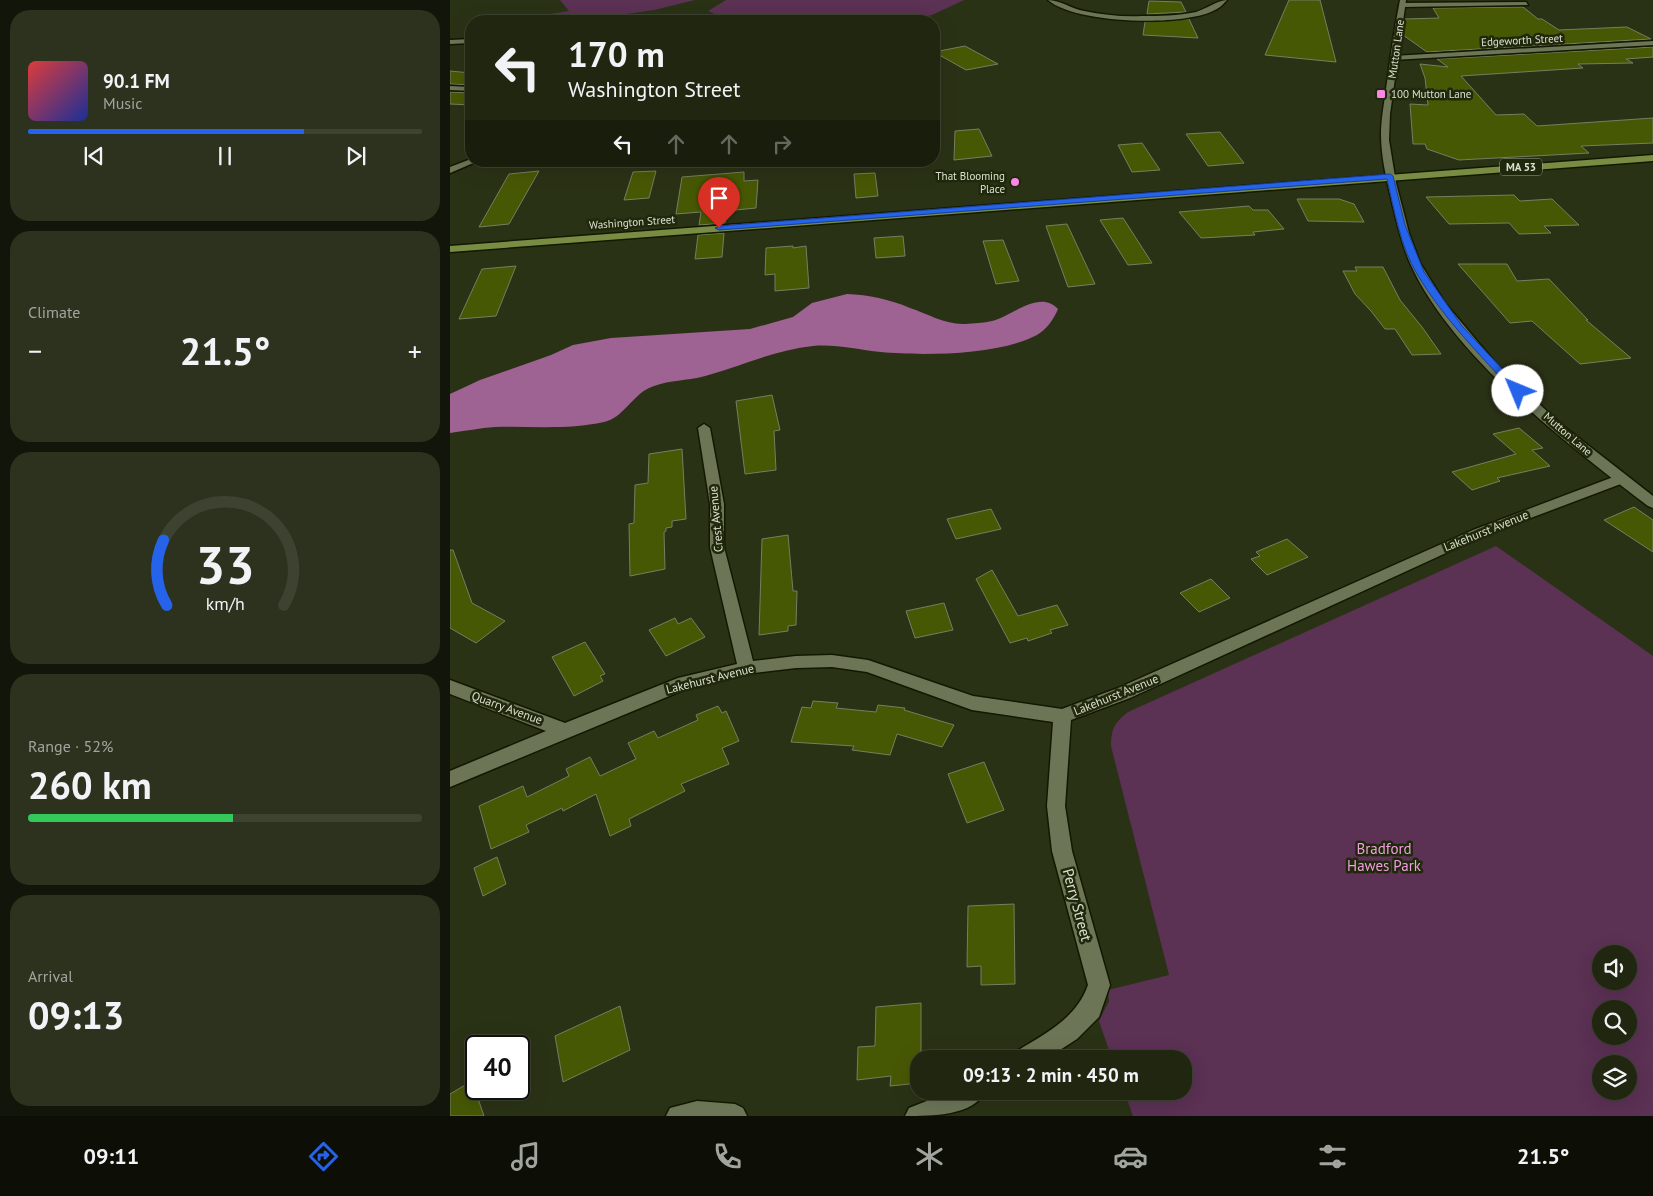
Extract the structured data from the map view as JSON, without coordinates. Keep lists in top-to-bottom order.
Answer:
{
  "streets": {
    "main road": ["MA 53", "Washington Street"],
    "street": [
      "Edgeworth Street",
      "Mutton Lane",
      "Crest Avenue",
      "Lakehurst Avenue",
      "Quarry Avenue",
      "Perry Street"
    ]
  },
  "crossings": [
    ["Edgeworth Street", "Mutton Lane"],
    ["Mutton Lane", "Washington Street"],
    ["Mutton Lane", "Lakehurst Avenue"],
    ["Crest Avenue", "Lakehurst Avenue"],
    ["Lakehurst Avenue", "Quarry Avenue"],
    ["Lakehurst Avenue", "Perry Street"]
  ],
  "parks": ["Bradford Hawes Park"],
  "places": {
    "transit": ["100 Mutton Lane"],
    "other": ["That Blooming Place"]
  },
  "page": {
    "turn": ["170 m", "Washington Street"],
    "song": ["90.1 FM", "Music"],
    "tile": [
      "Climate",
      ["Range · 52%", "260 km"],
      ["Arrival", "09:13"]
    ],
    "heat": ["−", "21.5°", "+"],
    "limit": "40",
    "trip": "09:13 · 2 min · 450 m",
    "tabs": ["09:11", "21.5°"],
    "gauge": ["33", "km/h"]
  }
}
